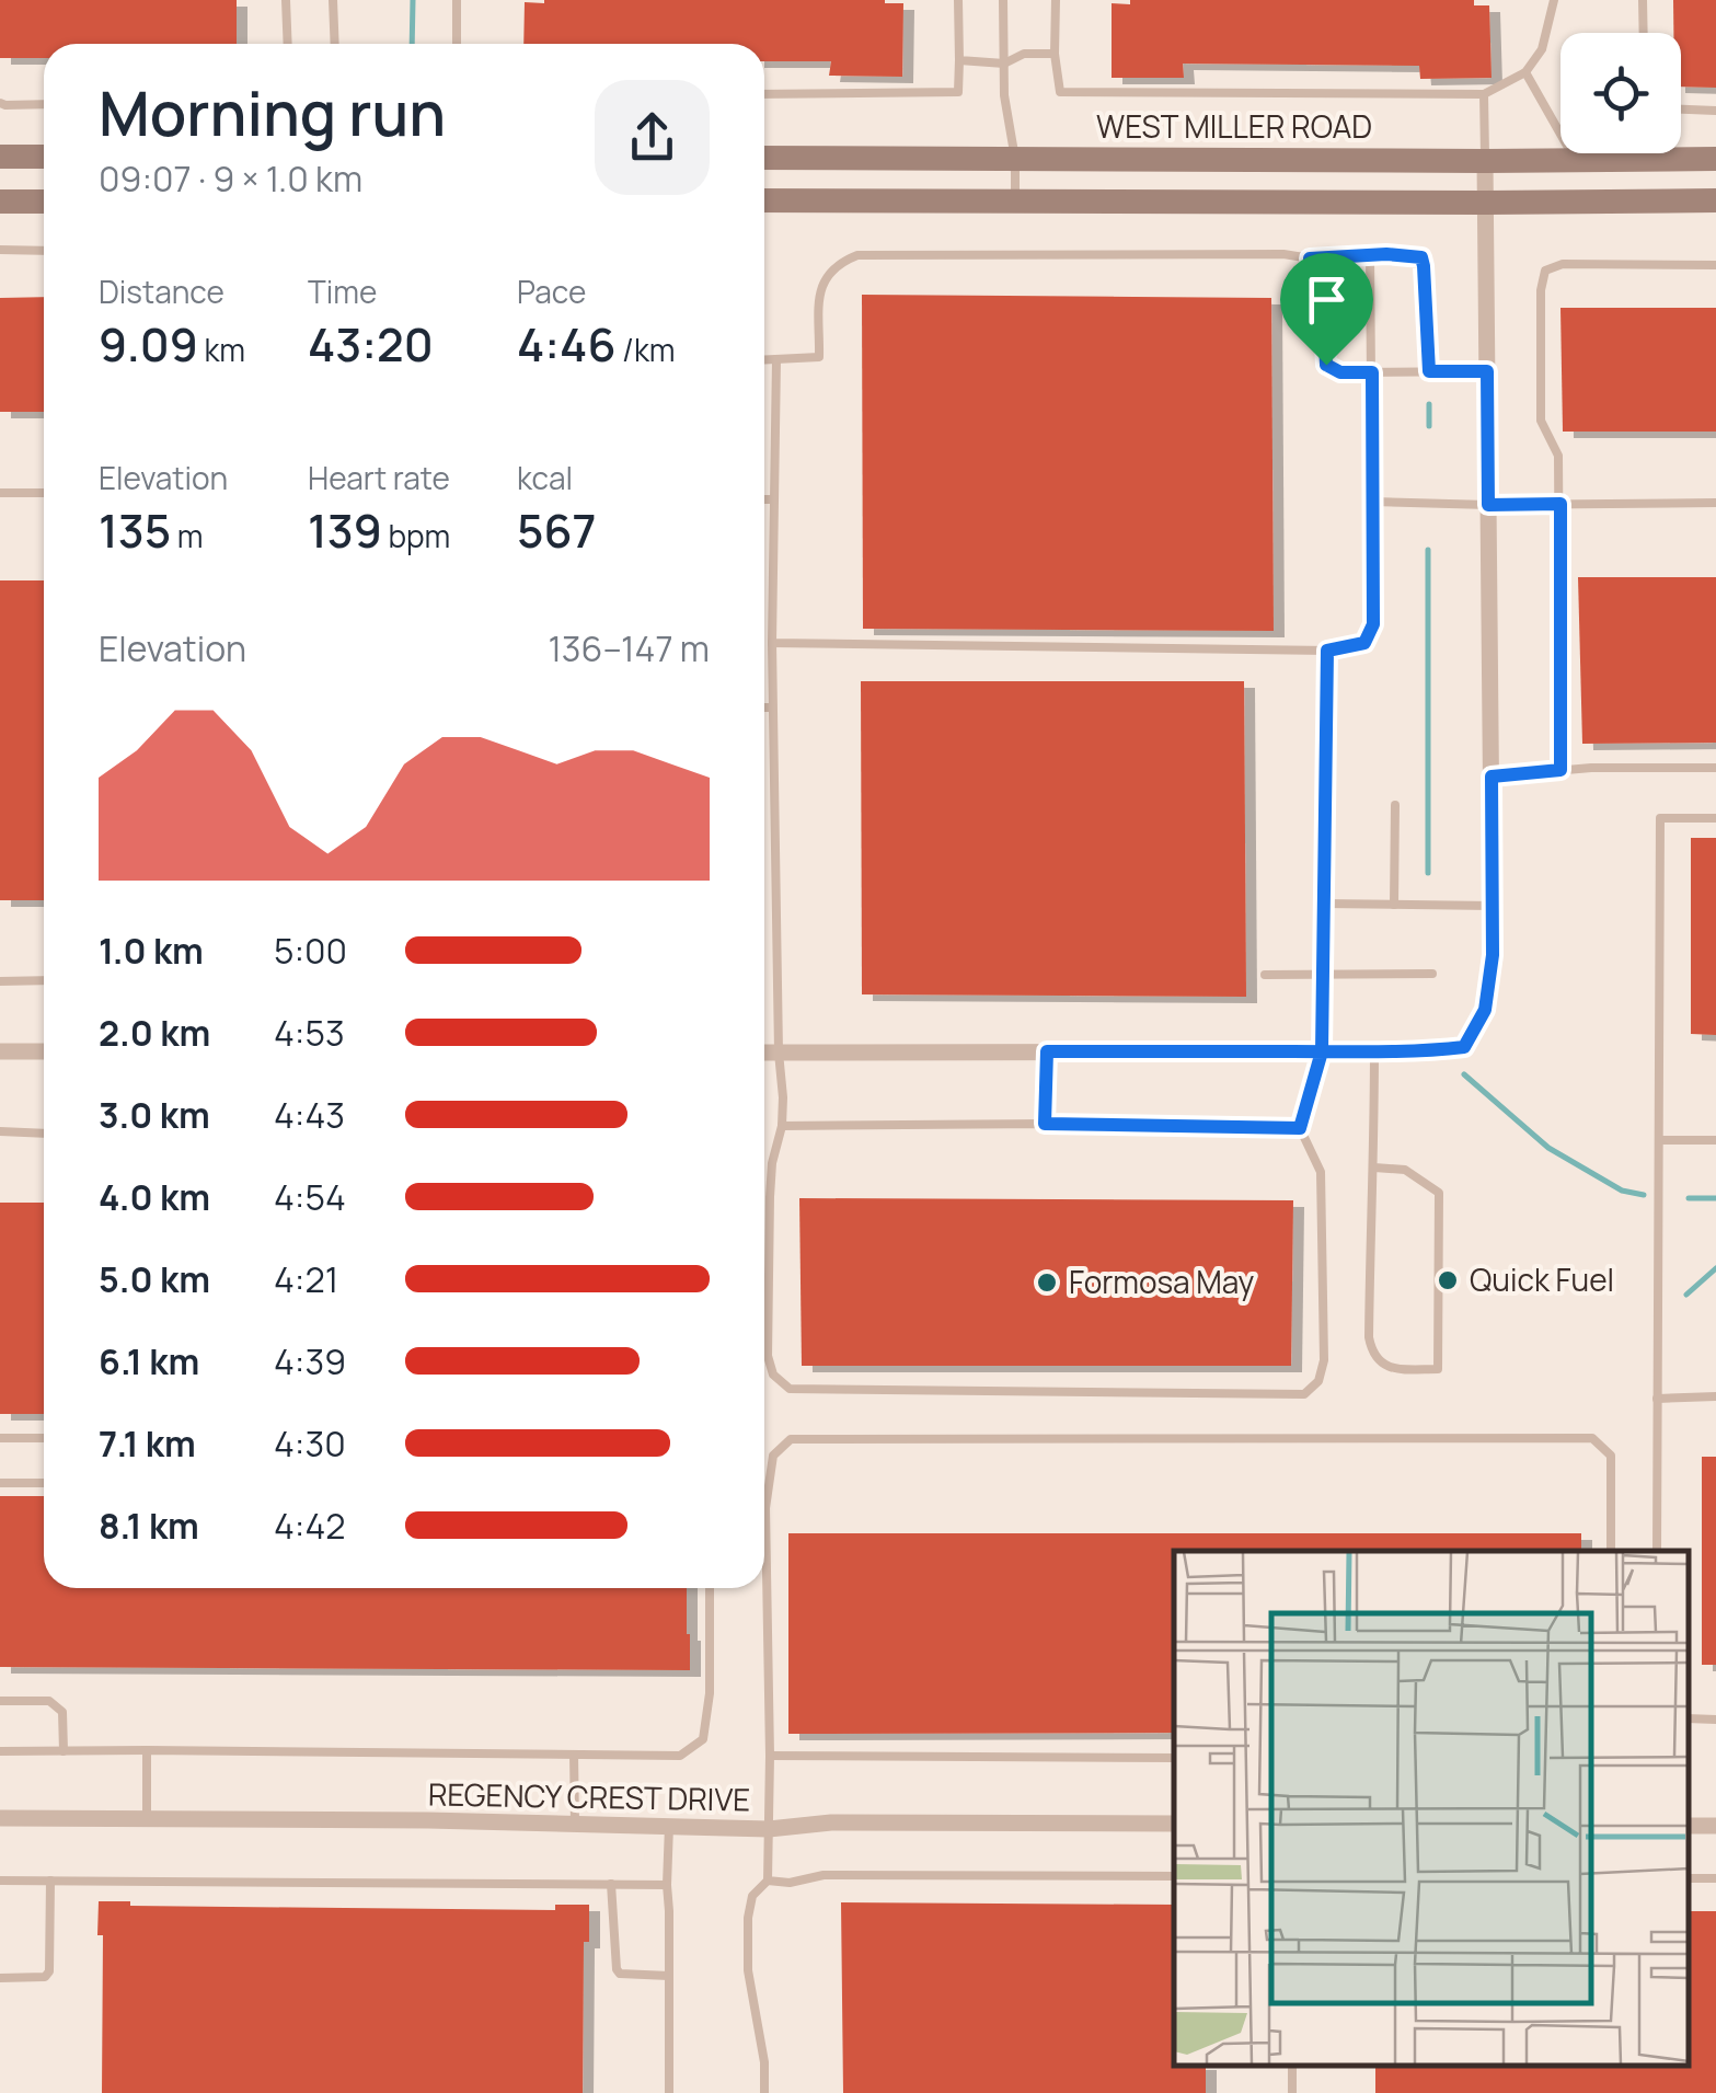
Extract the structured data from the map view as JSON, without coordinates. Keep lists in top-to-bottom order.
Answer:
{
  "streets": {
    "main road": ["WEST MILLER ROAD"],
    "street": ["REGENCY CREST DRIVE"]
  },
  "places": ["Quick Fuel", "Formosa May"],
  "page": {
    "heading": ["Morning run", "09:07 · 9 × 1.0 km"],
    "stats": [
      ["Distance", "9.09 km"],
      ["Time", "43:20"],
      ["Pace", "4:46 /km"],
      ["Elevation", "135 m"],
      ["Heart rate", "139 bpm"],
      ["kcal", "567"]
    ],
    "chart": ["Elevation", "136–147 m"],
    "list": [
      {
        "name": "1.0 km",
        "note": "5:00"
      },
      {
        "name": "2.0 km",
        "note": "4:53"
      },
      {
        "name": "3.0 km",
        "note": "4:43"
      },
      {
        "name": "4.0 km",
        "note": "4:54"
      },
      {
        "name": "5.0 km",
        "note": "4:21"
      },
      {
        "name": "6.1 km",
        "note": "4:39"
      },
      {
        "name": "7.1 km",
        "note": "4:30"
      },
      {
        "name": "8.1 km",
        "note": "4:42"
      }
    ]
  }
}
